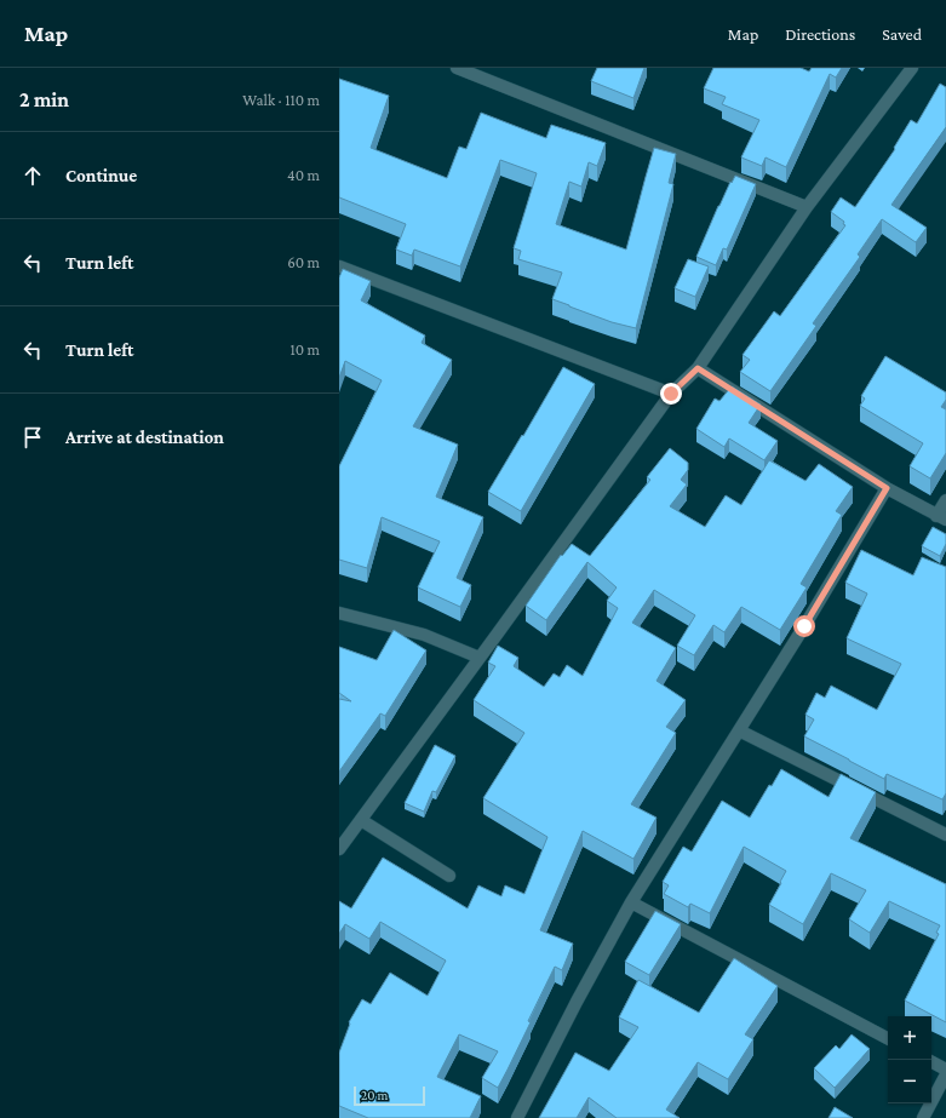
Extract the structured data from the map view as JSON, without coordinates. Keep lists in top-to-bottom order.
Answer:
{
  "scale_bar": "20 m",
  "page": {
    "header": "Map",
    "nav": ["Map", "Directions", "Saved"],
    "heading": ["2 min", "Walk · 110 m"],
    "list": [
      ["Continue", "40 m"],
      ["Turn left", "60 m"],
      ["Turn left", "10 m"],
      "Arrive at destination"
    ],
    "map_buttons": ["+", "−"],
    "scale": "20 m"
  }
}
